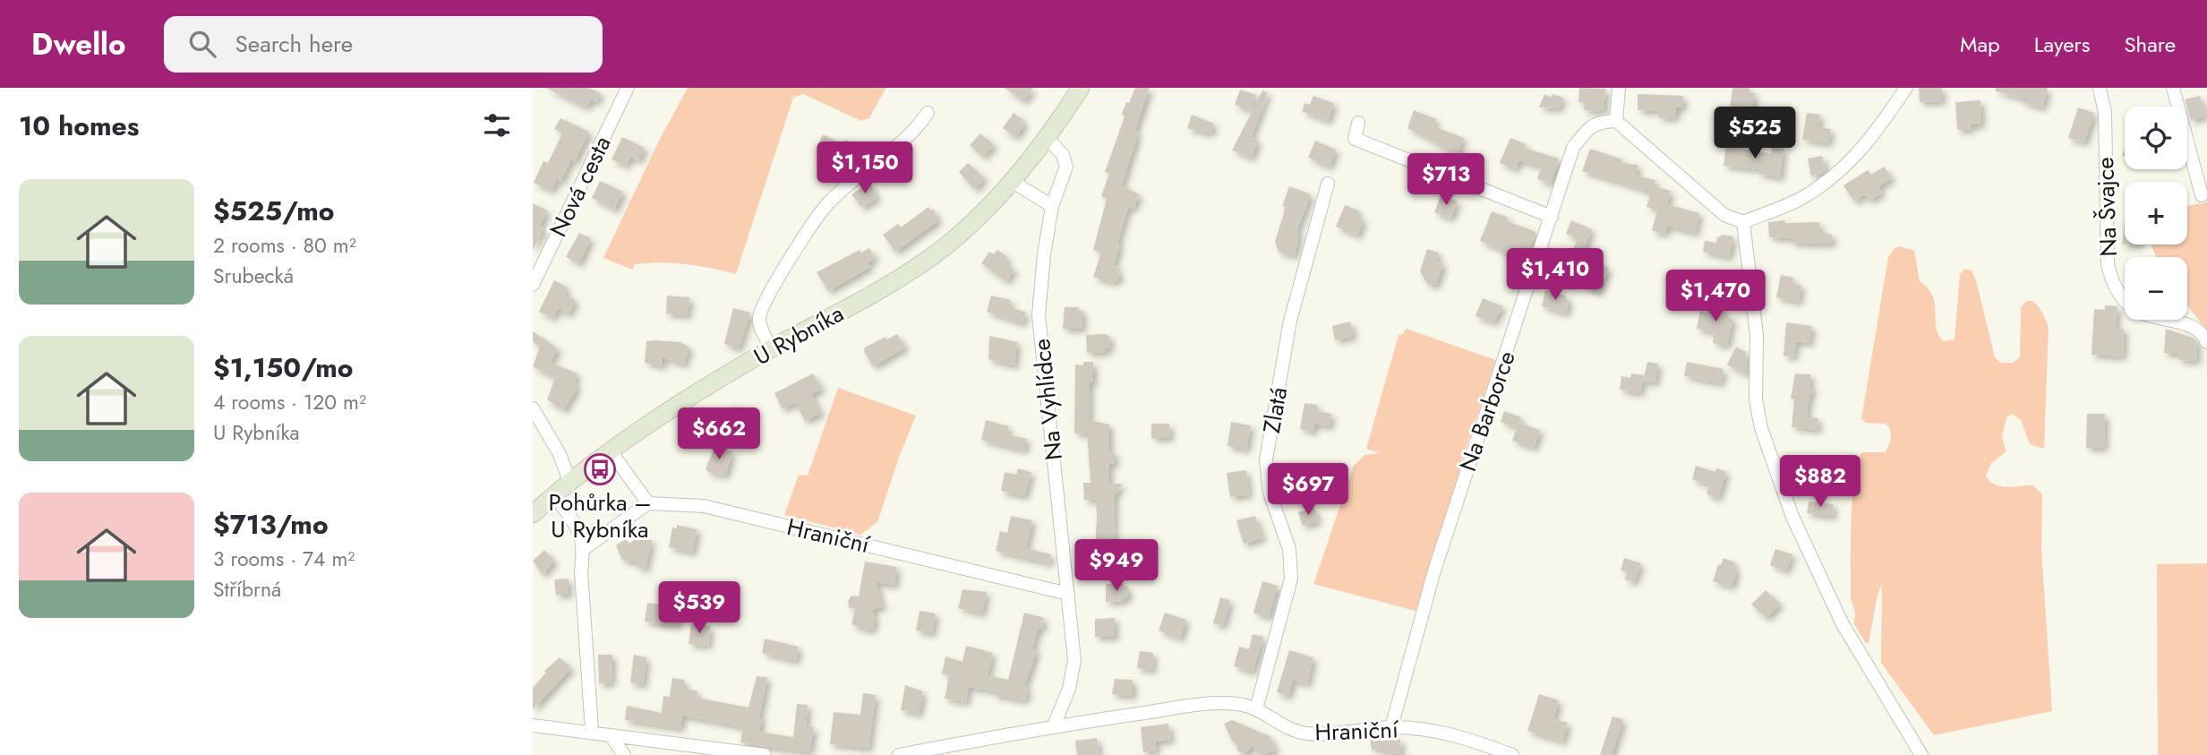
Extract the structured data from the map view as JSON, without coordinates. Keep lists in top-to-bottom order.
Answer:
{
  "streets": {
    "street": [
      "Nová cesta",
      "Na Švajce",
      "U Rybníka",
      "Na Vyhlídce",
      "Zlatá",
      "Na Barborce",
      "Hraniční"
    ]
  },
  "crossings": [
    ["U Rybníka", "Na Vyhlídce"],
    ["Na Vyhlídce", "Hraniční"],
    ["Zlatá", "Hraniční"],
    ["Na Barborce", "Hraniční"]
  ],
  "places": {
    "bus stop": ["Pohůrka – U Rybníka"]
  },
  "page": {
    "header": "Dwello",
    "search": "Search here",
    "nav": ["Map", "Layers", "Share"],
    "heading": "10 homes",
    "map_buttons": ["+", "−"],
    "price": [
      "$525",
      "$1,150",
      "$713",
      "$1,410",
      "$1,470",
      "$662",
      "$882",
      "$697",
      "$949",
      "$539"
    ],
    "list": [
      {
        "name": "$525/mo",
        "note": "2 rooms · 80 m² · Srubecká"
      },
      {
        "name": "$1,150/mo",
        "note": "4 rooms · 120 m² · U Rybníka"
      },
      {
        "name": "$713/mo",
        "note": "3 rooms · 74 m² · Stříbrná"
      }
    ]
  }
}
